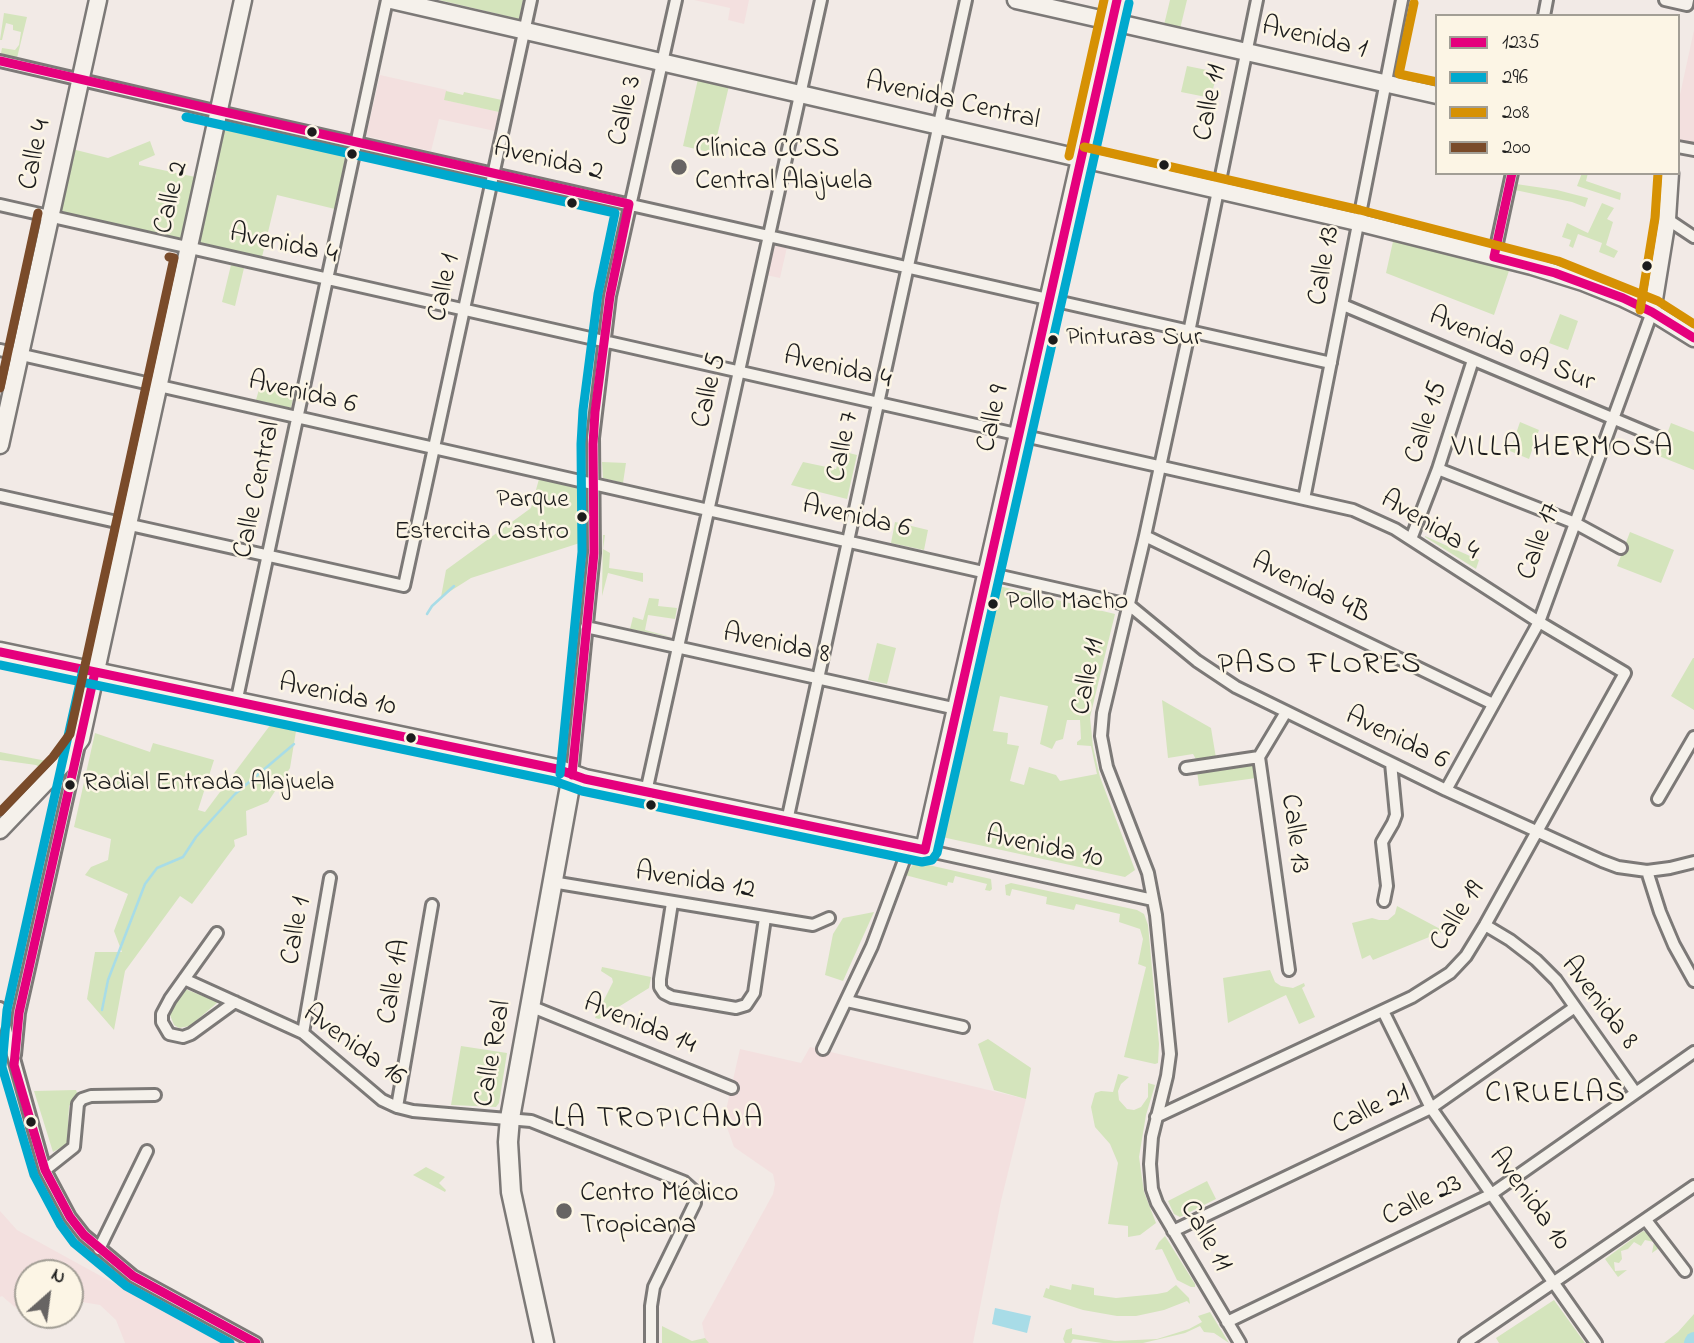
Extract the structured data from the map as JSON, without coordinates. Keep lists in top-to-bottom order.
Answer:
{
  "streets": {
    "main road": ["Calle 9", "Avenida 10", "Calle Real"],
    "street": [
      "Avenida 1",
      "Avenida Central",
      "Calle 11",
      "Calle 3",
      "Calle 4",
      "Avenida 2",
      "Calle 2",
      "Avenida 4",
      "Calle 13",
      "Calle 1",
      "Avenida 0A Sur",
      "Calle 5",
      "Avenida 6",
      "Calle 15",
      "Calle 7",
      "Calle Central",
      "Calle 17",
      "Avenida 4B",
      "Avenida 8",
      "Avenida 12",
      "Calle 19",
      "Calle 1A",
      "Avenida 14",
      "Avenida 16",
      "Calle 21",
      "Calle 23"
    ]
  },
  "crossings": [
    ["Avenida 1", "Calle 11"],
    ["Avenida 1", "Calle 13"],
    ["Avenida 1", "Calle 9"],
    ["Avenida Central", "Calle 11"],
    ["Avenida Central", "Calle 3"],
    ["Avenida Central", "Calle 13"],
    ["Avenida Central", "Calle 1"],
    ["Avenida Central", "Calle 5"],
    ["Avenida Central", "Calle 9"],
    ["Avenida Central", "Calle 7"],
    ["Avenida Central", "Calle Central"],
    ["Avenida Central", "Calle 17"],
    ["Calle 11", "Avenida 2"],
    ["Calle 11", "Avenida 4"],
    ["Calle 11", "Avenida 6"],
    ["Calle 11", "Avenida 4B"],
    ["Calle 11", "Avenida 10"],
    ["Calle 11", "Calle 19"],
    ["Calle 11", "Calle 21"],
    ["Calle 11", "Calle 23"],
    ["Calle 3", "Avenida 2"],
    ["Calle 3", "Avenida 4"],
    ["Calle 3", "Avenida 6"],
    ["Calle 3", "Avenida 8"],
    ["Calle 3", "Avenida 10"],
    ["Calle 3", "Calle Real"],
    ["Calle 4", "Avenida 2"],
    ["Calle 4", "Avenida 4"],
    ["Calle 4", "Avenida 6"],
    ["Avenida 2", "Calle 2"],
    ["Avenida 2", "Calle 13"],
    ["Avenida 2", "Calle 1"],
    ["Avenida 2", "Calle 5"],
    ["Avenida 2", "Calle 9"],
    ["Avenida 2", "Calle 7"],
    ["Avenida 2", "Calle Central"],
    ["Calle 2", "Avenida 4"],
    ["Calle 2", "Avenida 6"],
    ["Calle 2", "Avenida 10"],
    ["Avenida 4", "Calle 13"],
    ["Avenida 4", "Calle 1"],
    ["Avenida 4", "Calle 5"],
    ["Avenida 4", "Calle 9"],
    ["Avenida 4", "Calle 15"],
    ["Avenida 4", "Calle 7"],
    ["Avenida 4", "Calle Central"],
    ["Avenida 4", "Calle 17"],
    ["Avenida 4", "Calle 19"],
    ["Calle 13", "Avenida 0A Sur"],
    ["Calle 13", "Avenida 6"],
    ["Calle 1", "Avenida 6"],
    ["Calle 1", "Calle Central"],
    ["Calle 1", "Avenida 16"],
    ["Avenida 0A Sur", "Calle 15"],
    ["Avenida 0A Sur", "Calle 17"],
    ["Calle 5", "Avenida 6"],
    ["Calle 5", "Avenida 8"],
    ["Calle 5", "Avenida 10"],
    ["Avenida 6", "Calle 9"],
    ["Avenida 6", "Calle 7"],
    ["Avenida 6", "Calle Central"],
    ["Avenida 6", "Calle 17"],
    ["Avenida 6", "Calle 19"],
    ["Calle 9", "Avenida 8"],
    ["Calle 9", "Avenida 10"],
    ["Calle 7", "Avenida 8"],
    ["Calle 7", "Avenida 10"],
    ["Calle Central", "Avenida 10"],
    ["Calle 17", "Avenida 4B"],
    ["Avenida 8", "Calle 19"],
    ["Avenida 8", "Calle 21"],
    ["Avenida 8", "Calle 23"],
    ["Avenida 10", "Calle 19"],
    ["Avenida 10", "Calle Real"],
    ["Avenida 10", "Calle 21"],
    ["Avenida 10", "Calle 23"],
    ["Avenida 12", "Calle Real"],
    ["Calle 1A", "Avenida 16"],
    ["Avenida 14", "Calle Real"],
    ["Avenida 16", "Calle Real"]
  ],
  "districts": [
    "VILLA HERMOSA",
    "PASO FLORES",
    "CIRUELAS",
    "LA TROPICANA"
  ],
  "places": [
    "Clínica CCSS Central Alajuela",
    "Pinturas Sur",
    "Parque Estercita Castro",
    "Pollo Macho",
    "Radial Entrada Alajuela",
    "Centro Médico Tropicana"
  ],
  "lines": [
    "transit line 1235",
    "transit line 208",
    "transit line 296",
    "transit line 200"
  ],
  "legend": [
    "1235",
    "296",
    "208",
    "200"
  ],
  "north": "top right"
}
